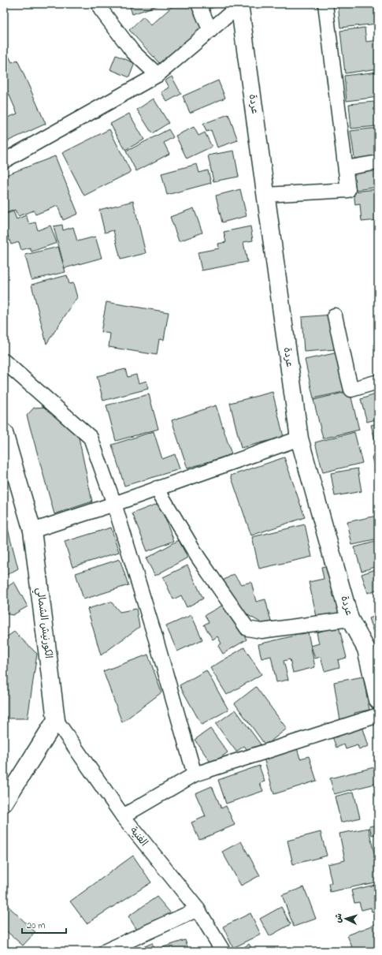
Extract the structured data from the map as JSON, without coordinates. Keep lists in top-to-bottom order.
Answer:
{
  "streets": {
    "street": ["عردة", "الكورنيش الشمالي", "الفنية"]
  },
  "crossings": [
    ["الكورنيش الشمالي", "الفنية"]
  ],
  "scale_bar": "20 m",
  "north": "left"
}
